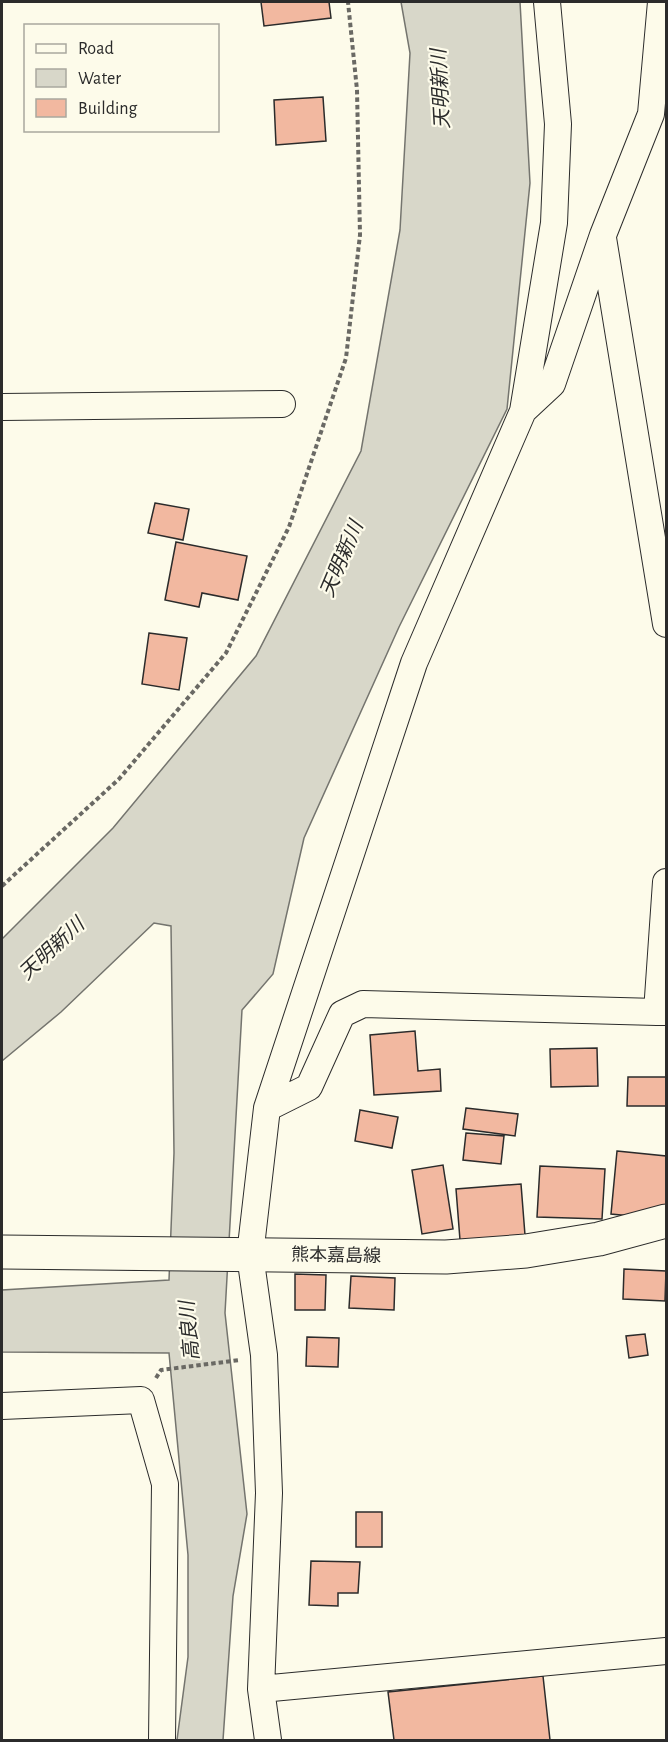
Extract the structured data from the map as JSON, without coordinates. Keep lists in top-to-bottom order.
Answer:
{
  "streets": {
    "main road": ["熊本嘉島線"]
  },
  "water": ["天明新川", "高良川"],
  "legend": ["Road", "Water", "Building"]
}
